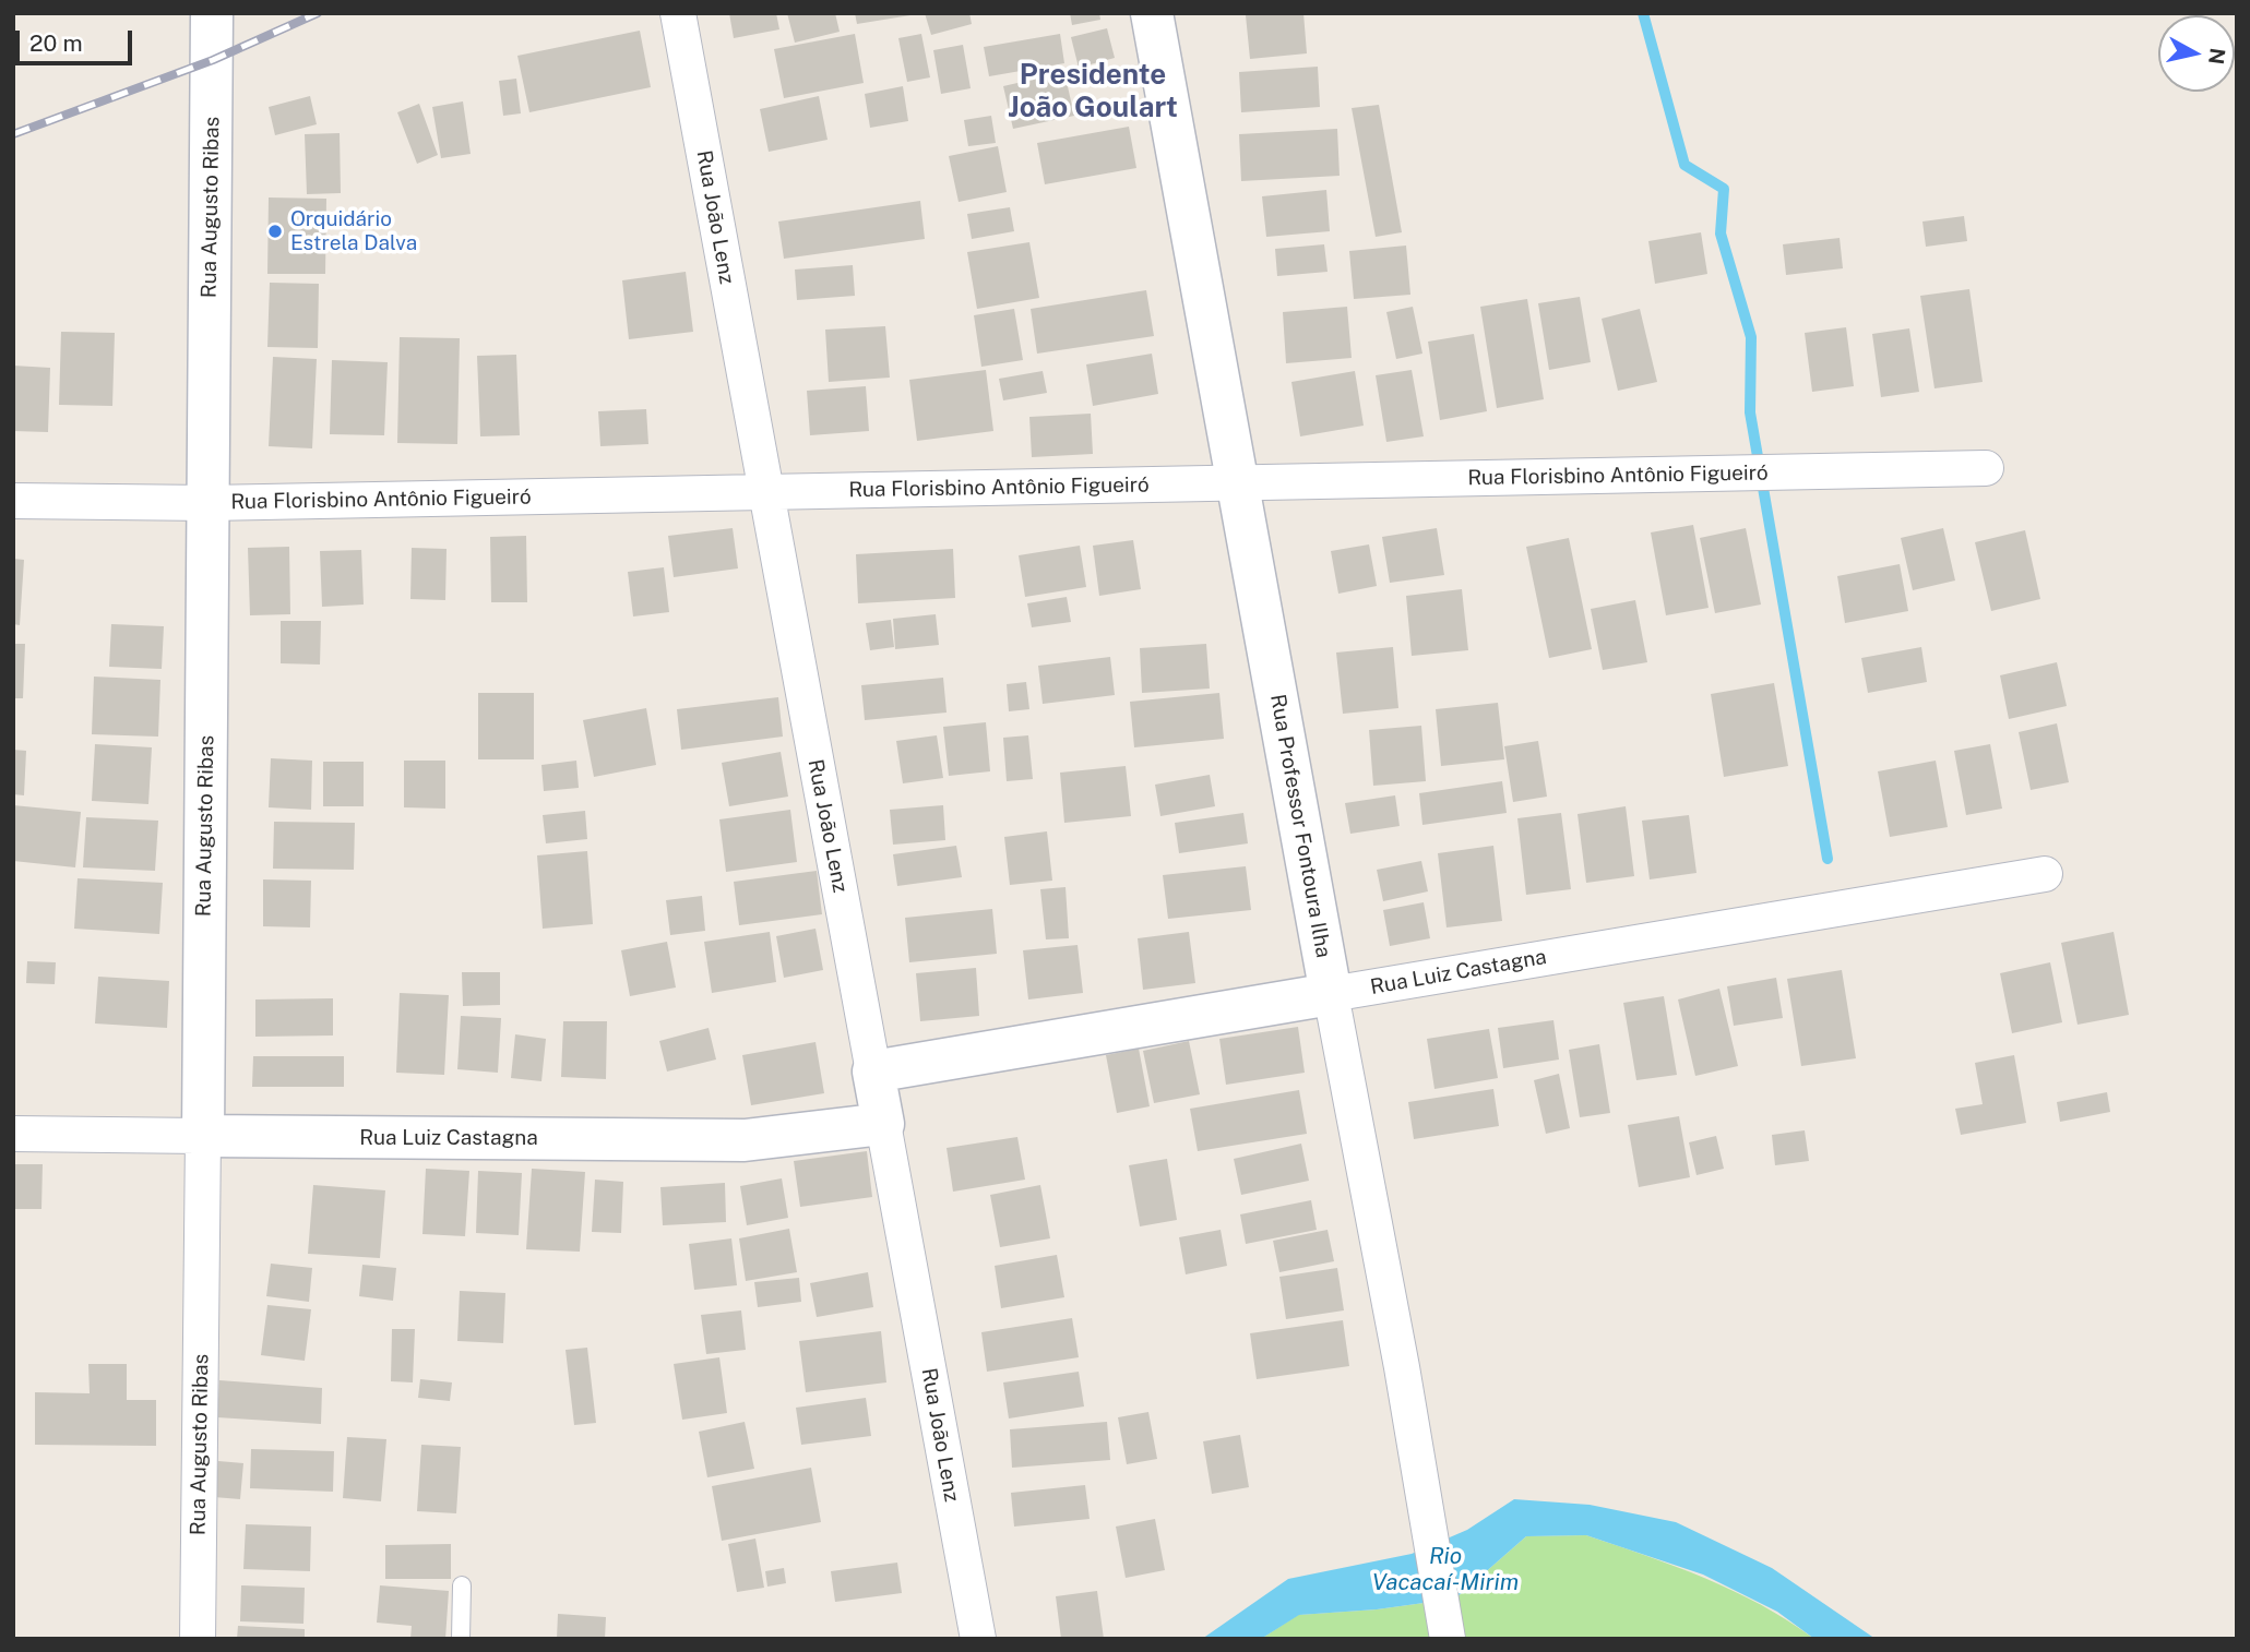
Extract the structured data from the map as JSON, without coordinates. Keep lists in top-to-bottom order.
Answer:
{
  "streets": {
    "street": [
      "Rua Augusto Ribas",
      "Rua João Lenz",
      "Rua Florisbino Antônio Figueiró",
      "Rua Professor Fontoura Ilha",
      "Rua Luiz Castagna"
    ]
  },
  "crossings": [
    ["Rua Augusto Ribas", "Rua Florisbino Antônio Figueiró"],
    ["Rua Augusto Ribas", "Rua Luiz Castagna"],
    ["Rua João Lenz", "Rua Florisbino Antônio Figueiró"],
    ["Rua João Lenz", "Rua Luiz Castagna"],
    ["Rua Florisbino Antônio Figueiró", "Rua Professor Fontoura Ilha"],
    ["Rua Professor Fontoura Ilha", "Rua Luiz Castagna"]
  ],
  "districts": ["Presidente João Goulart"],
  "water": ["Rio Vacacaí-Mirim"],
  "places": ["Orquidário Estrela Dalva"],
  "scale_bar": "20 m",
  "north": "right"
}
